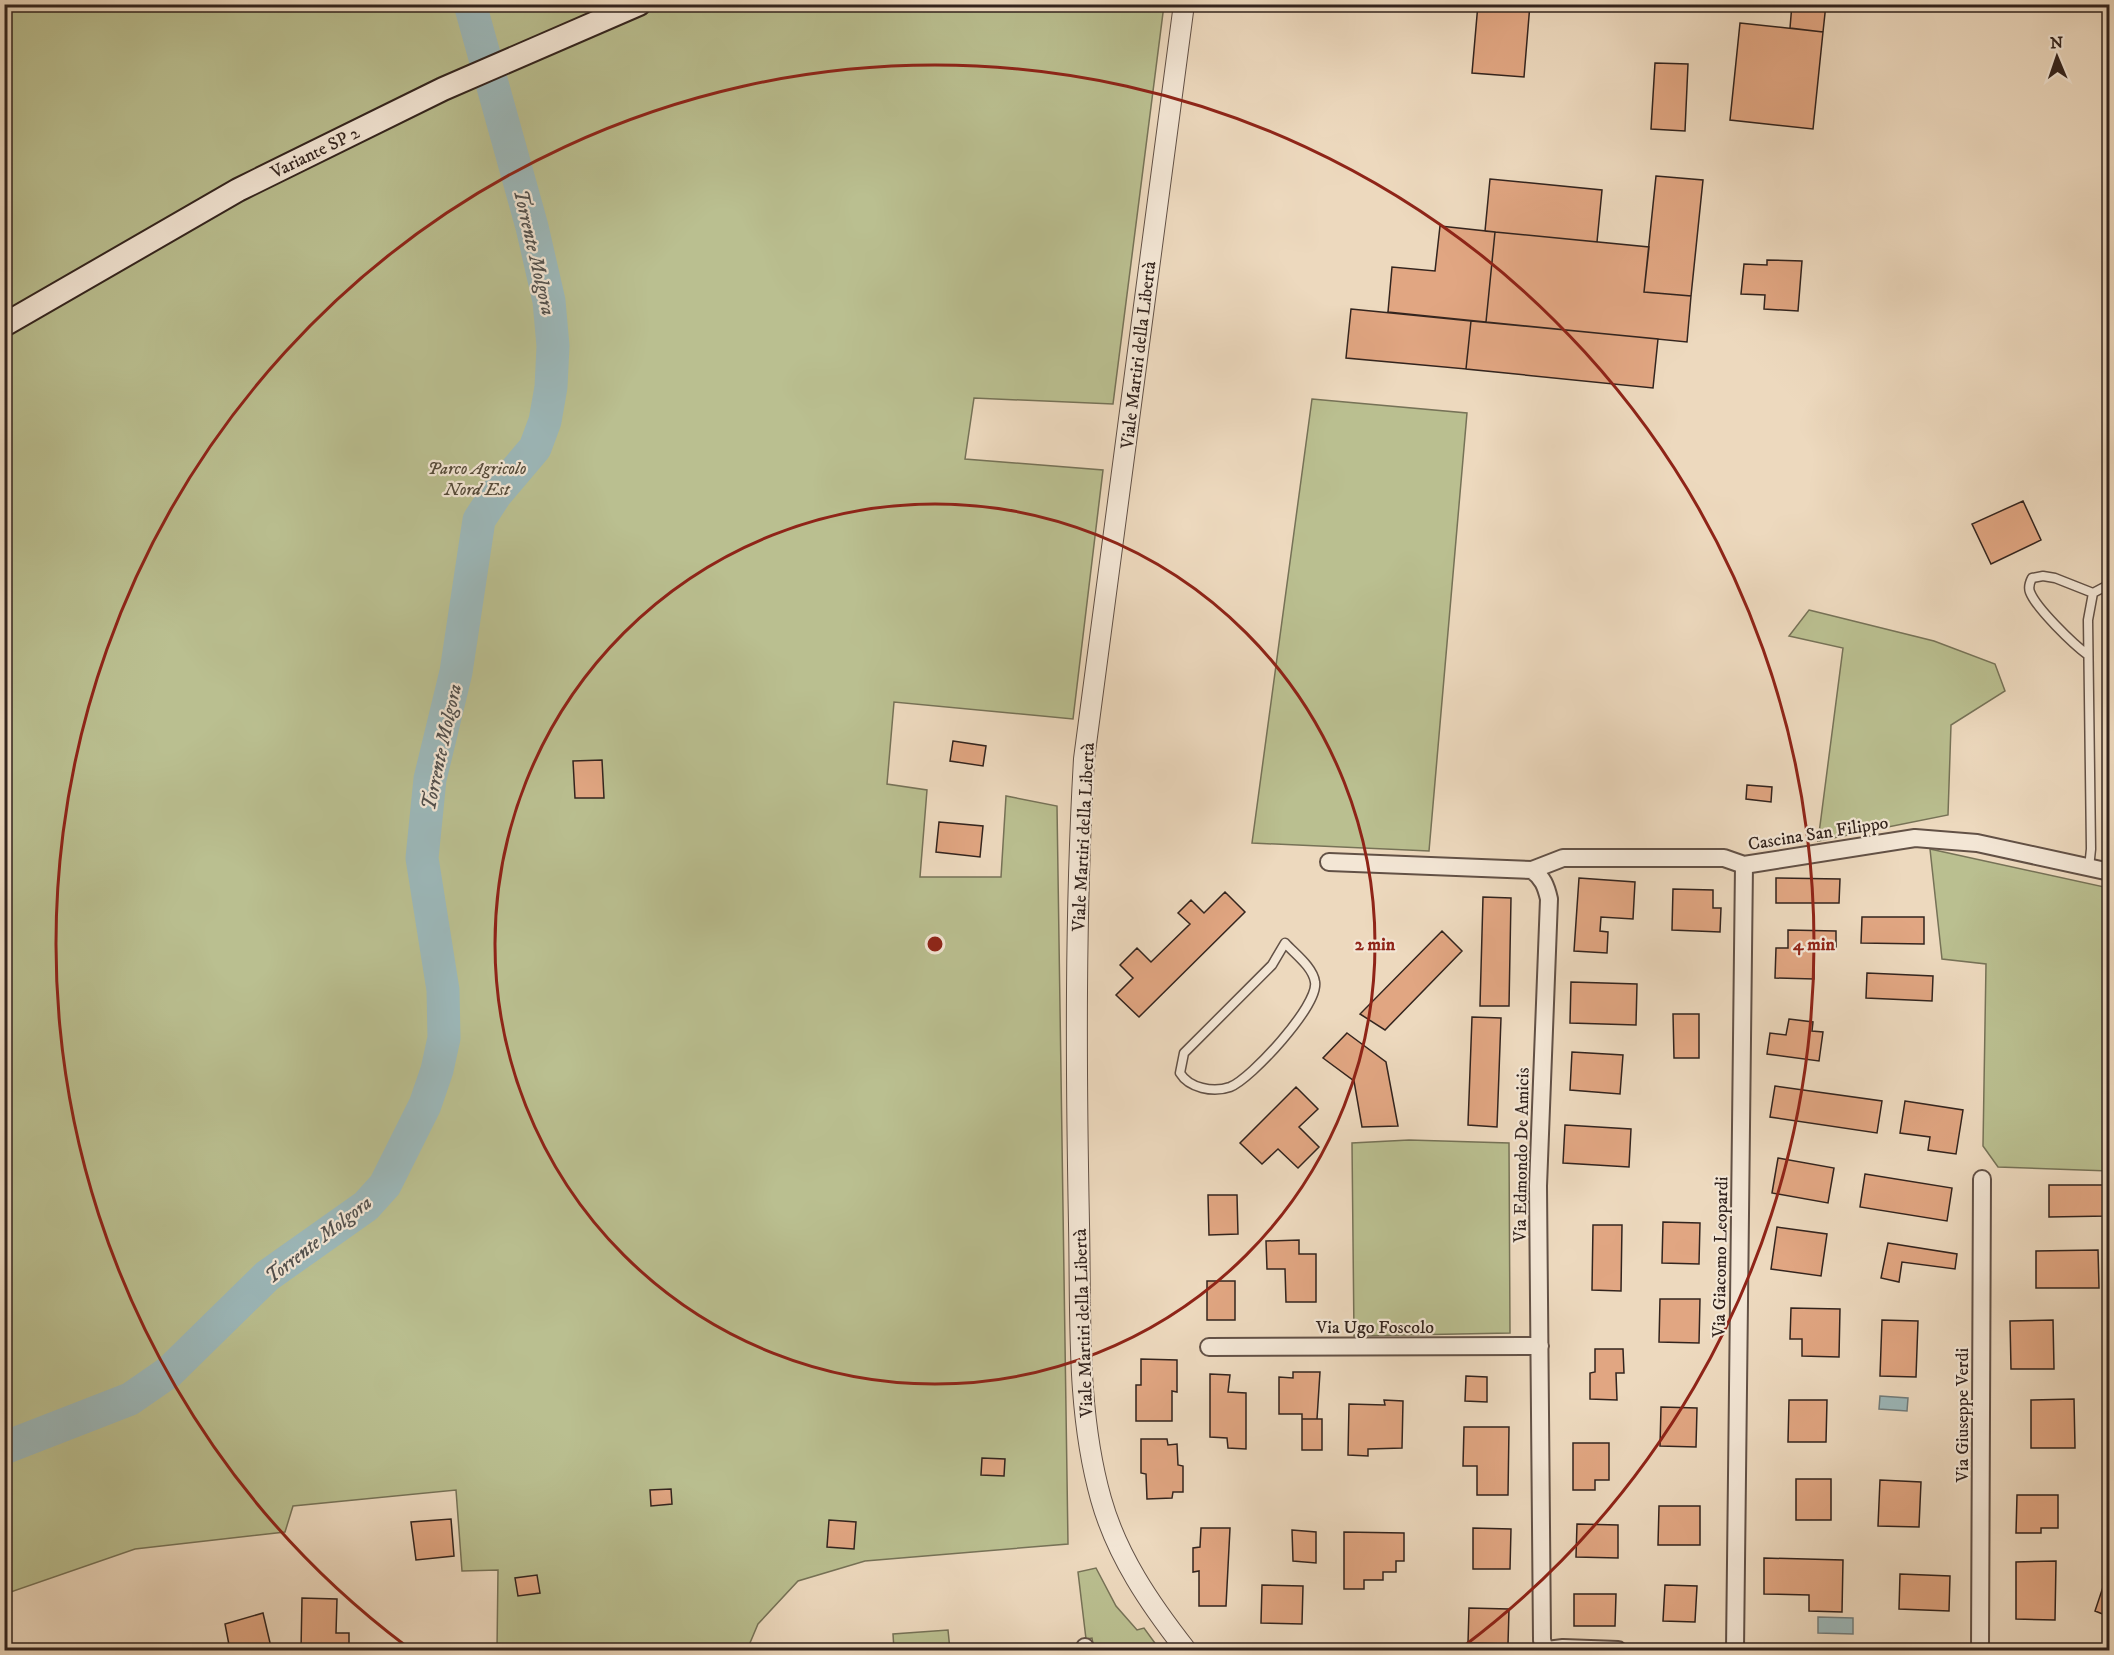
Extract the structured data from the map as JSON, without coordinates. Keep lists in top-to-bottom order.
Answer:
{
  "streets": {
    "main road": ["Variante SP 2"],
    "street": [
      "Viale Martiri della Libertà",
      "Cascina San Filippo",
      "Via Edmondo De Amicis",
      "Via Giacomo Leopardi",
      "Via Ugo Foscolo",
      "Via Giuseppe Verdi"
    ]
  },
  "crossings": [
    ["Cascina San Filippo", "Via Edmondo De Amicis"],
    ["Cascina San Filippo", "Via Giacomo Leopardi"],
    ["Via Edmondo De Amicis", "Via Ugo Foscolo"]
  ],
  "water": ["Torrente Molgora"],
  "parks": ["Parco Agricolo Nord Est"],
  "north": "top",
  "rings": ["2 min", "4 min"]
}
